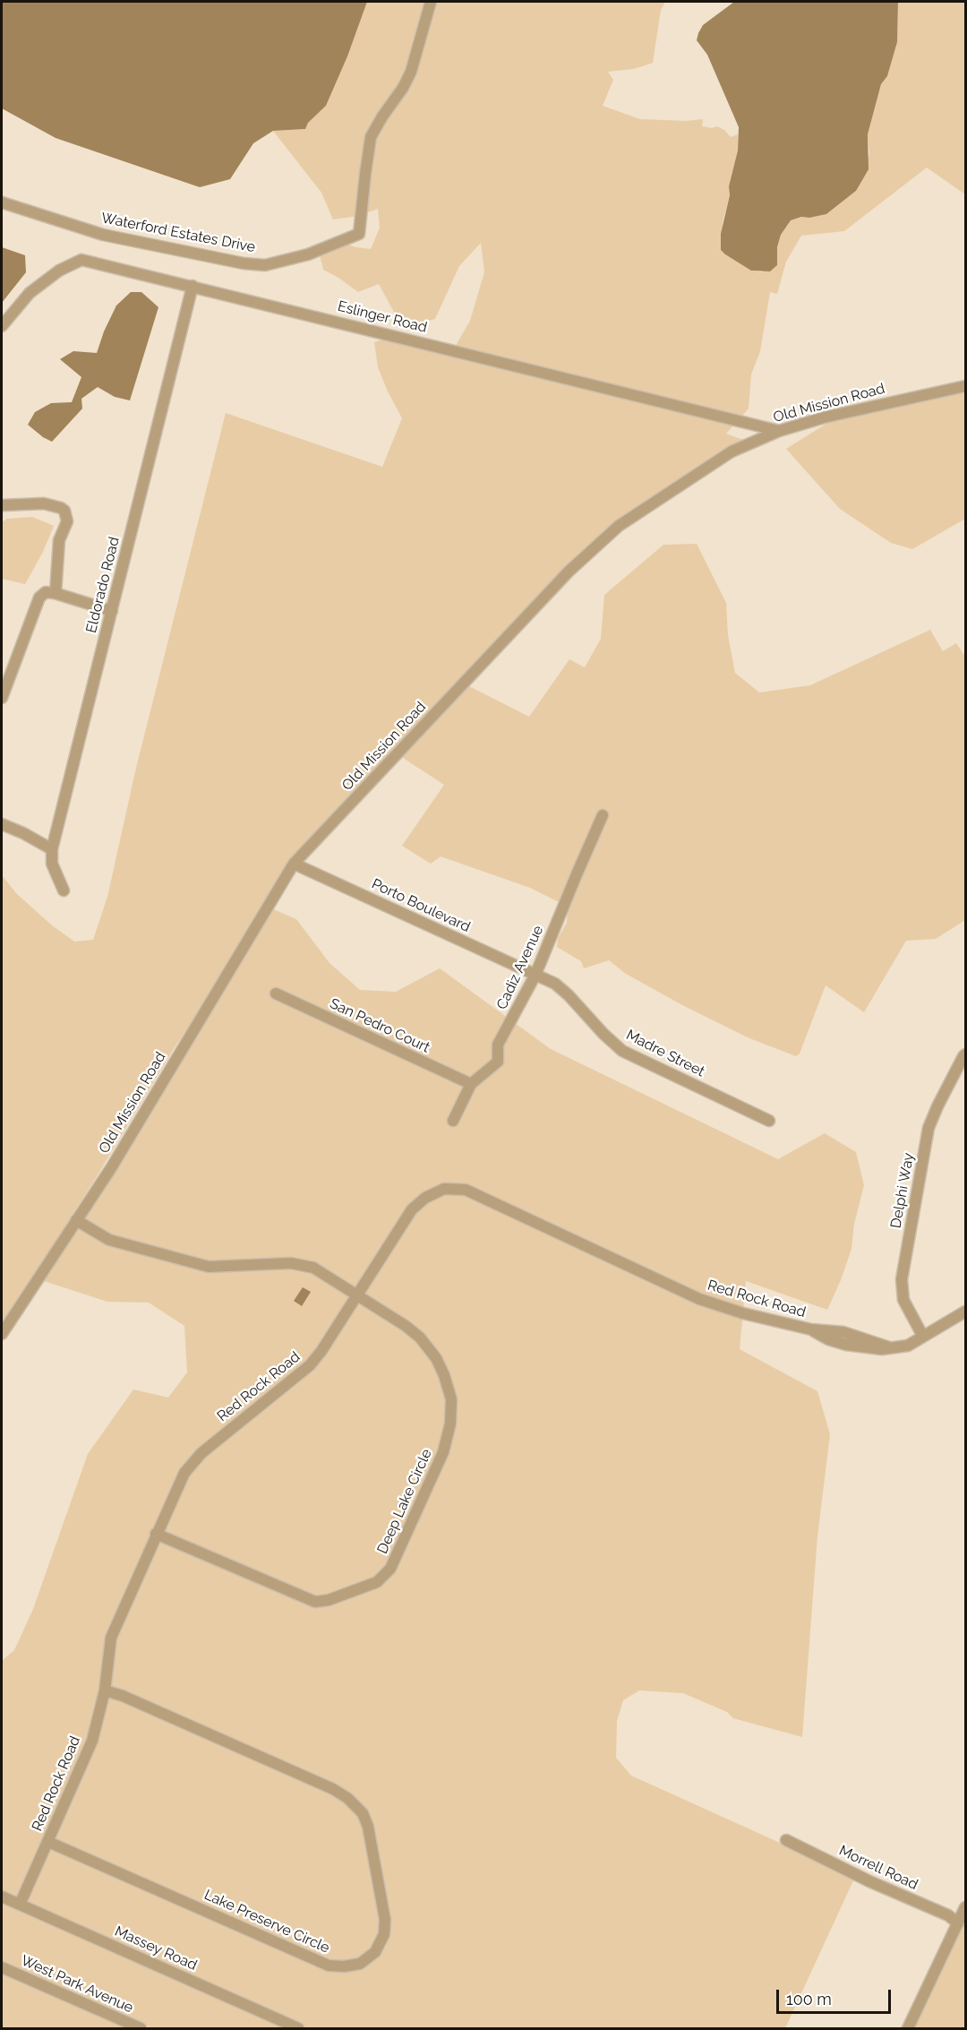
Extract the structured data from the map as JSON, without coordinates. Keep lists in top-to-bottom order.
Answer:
{
  "streets": {
    "street": [
      "Waterford Estates Drive",
      "Eslinger Road",
      "Old Mission Road",
      "Eldorado Road",
      "Porto Boulevard",
      "Cadiz Avenue",
      "San Pedro Court",
      "Madre Street",
      "Delphi Way",
      "Red Rock Road",
      "Deep Lake Circle",
      "Morrell Road",
      "Lake Preserve Circle",
      "Massey Road",
      "West Park Avenue"
    ]
  },
  "crossings": [
    ["Eslinger Road", "Old Mission Road"],
    ["Eslinger Road", "Eldorado Road"],
    ["Old Mission Road", "Porto Boulevard"],
    ["Old Mission Road", "Deep Lake Circle"],
    ["Porto Boulevard", "Cadiz Avenue"],
    ["Porto Boulevard", "Madre Street"],
    ["Cadiz Avenue", "San Pedro Court"],
    ["Cadiz Avenue", "Madre Street"],
    ["Delphi Way", "Red Rock Road"],
    ["Red Rock Road", "Deep Lake Circle"],
    ["Red Rock Road", "Lake Preserve Circle"],
    ["Red Rock Road", "Massey Road"]
  ],
  "scale_bar": "100 m"
}
